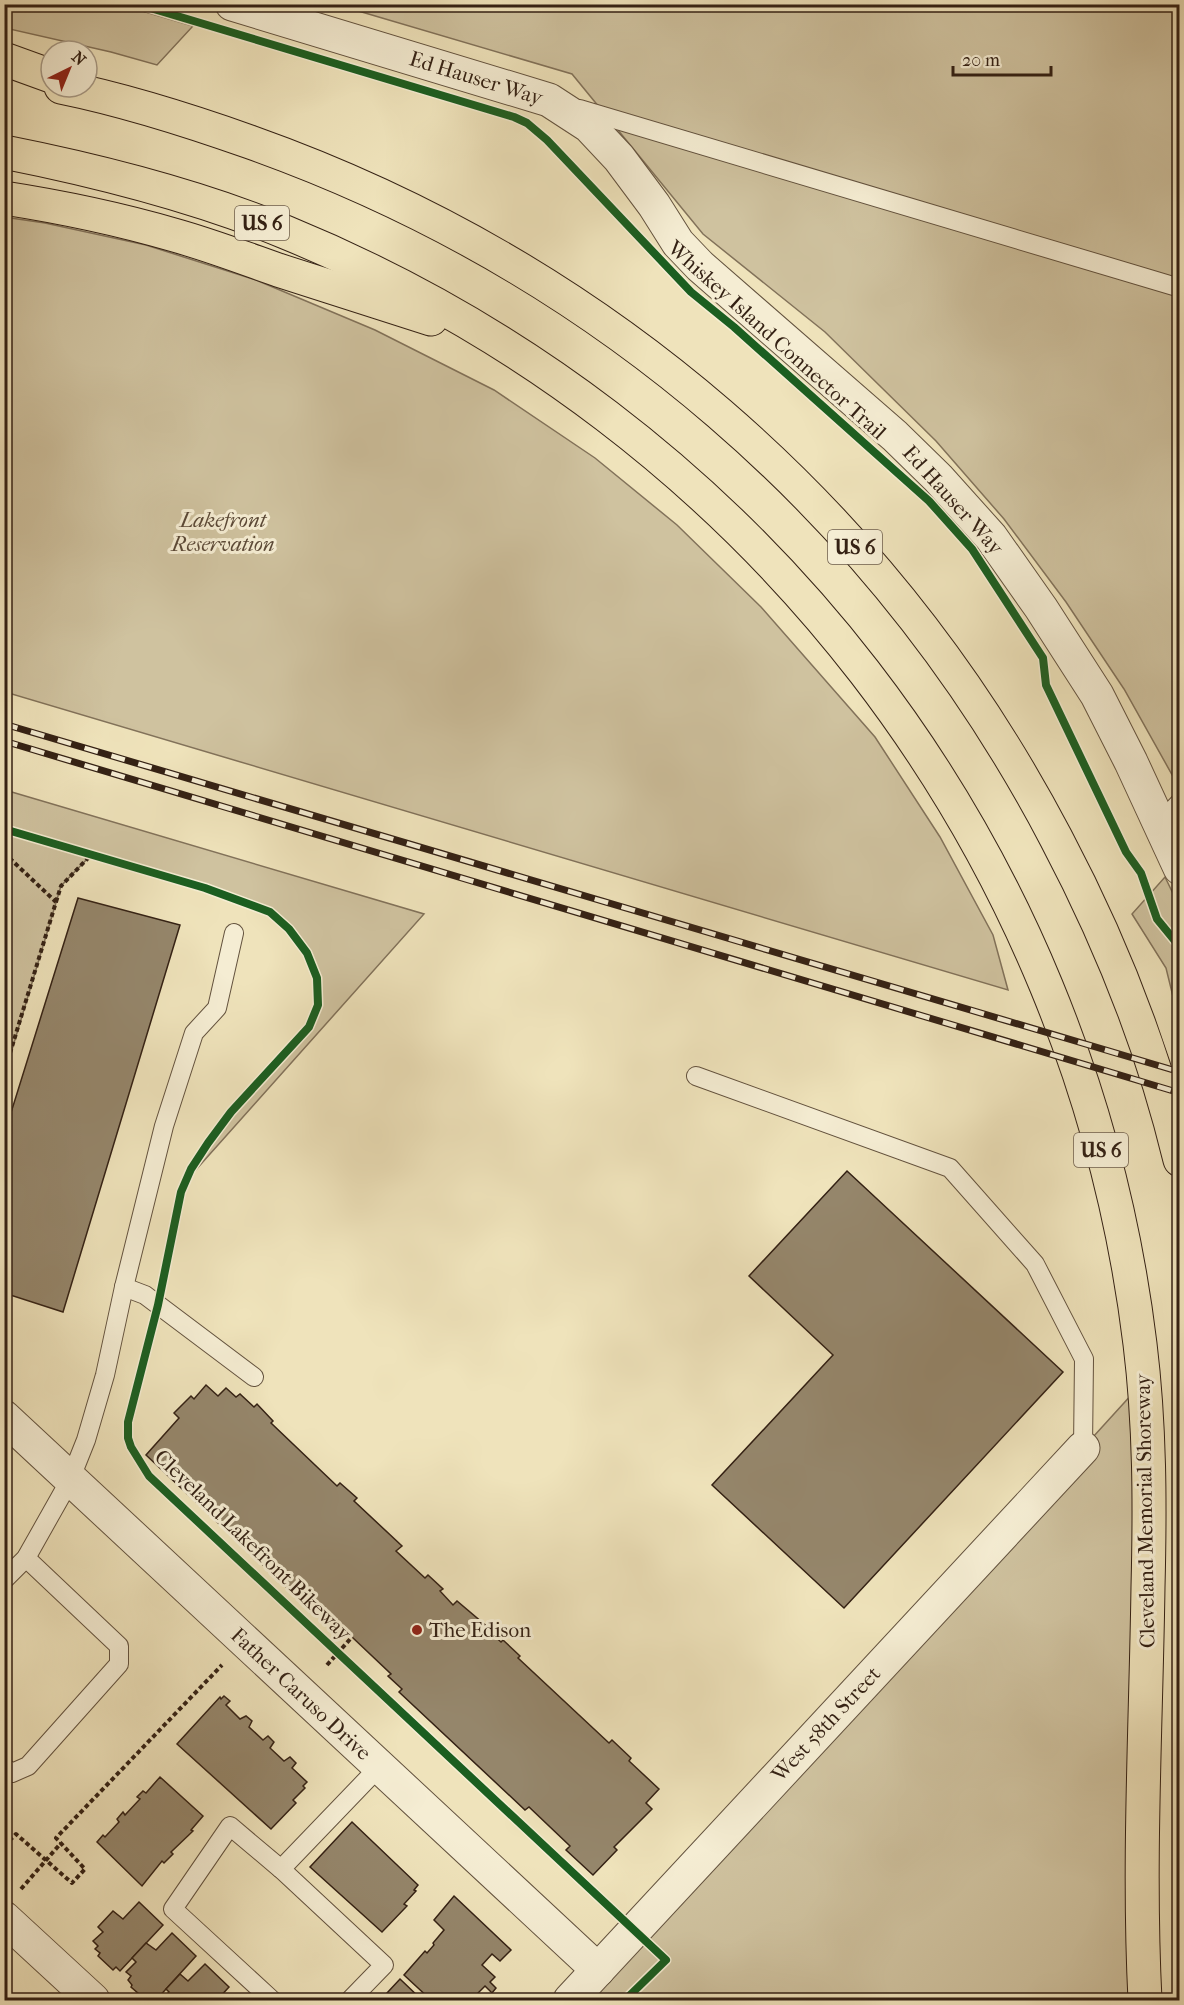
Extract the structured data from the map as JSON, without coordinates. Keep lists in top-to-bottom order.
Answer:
{
  "streets": {
    "highway": ["US 6", "Cleveland Memorial Shoreway"],
    "street": ["Ed Hauser Way", "Father Caruso Drive", "West 58th Street"],
    "cycle path": ["Whiskey Island Connector Trail", "Cleveland Lakefront Bikeway"]
  },
  "crossings": [
    ["Father Caruso Drive", "West 58th Street"]
  ],
  "parks": ["Lakefront Reservation"],
  "places": ["The Edison"],
  "scale_bar": "20 m",
  "north": "top right"
}
